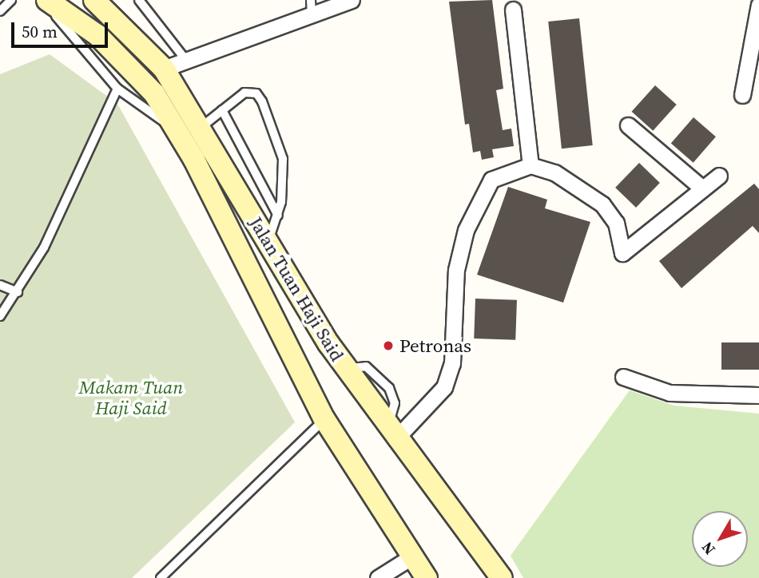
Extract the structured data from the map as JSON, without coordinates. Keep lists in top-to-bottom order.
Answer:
{
  "streets": {
    "main road": ["Jalan Tuan Haji Said"]
  },
  "parks": ["Makam Tuan Haji Said"],
  "places": ["Petronas"],
  "scale_bar": "50 m",
  "north": "bottom left"
}
